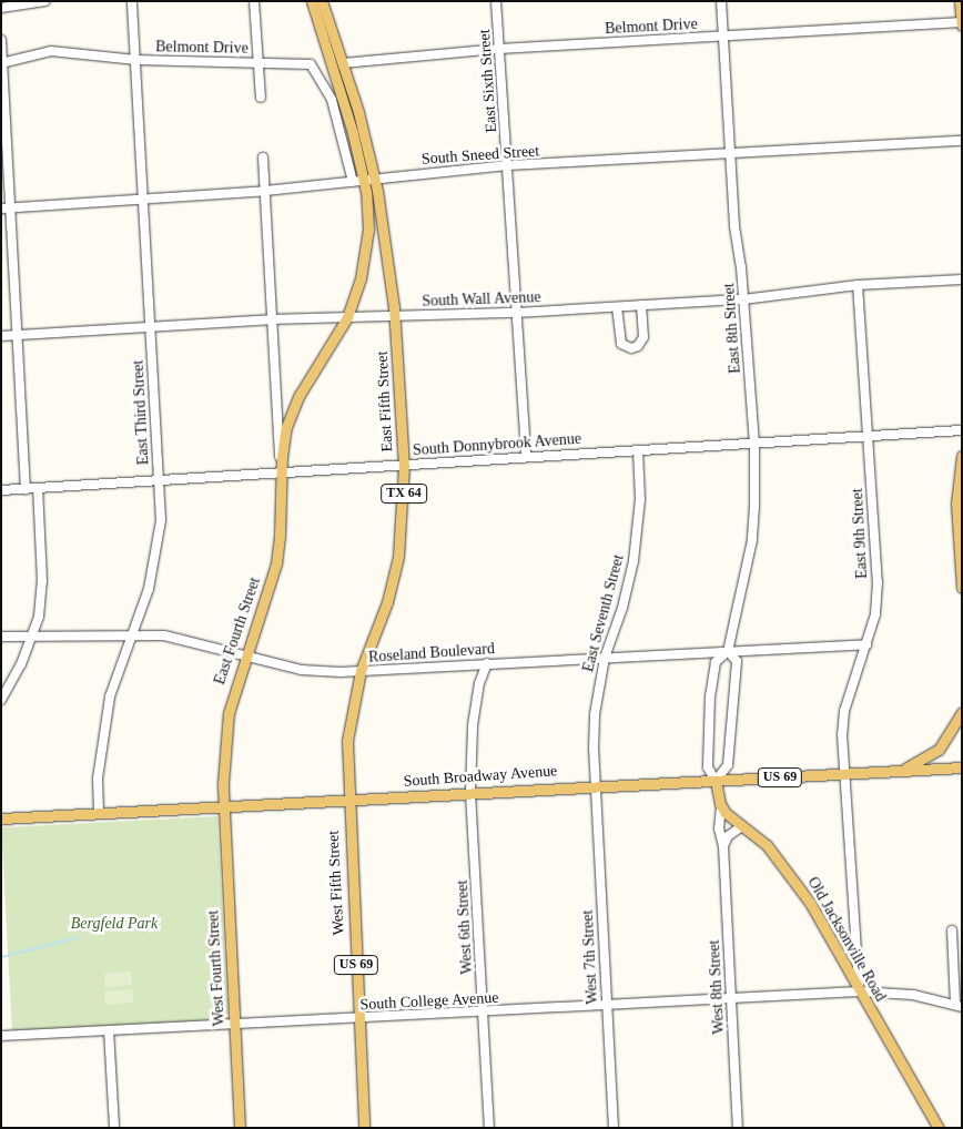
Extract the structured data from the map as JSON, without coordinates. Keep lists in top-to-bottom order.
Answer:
{
  "streets": {
    "main road": [
      "East Fifth Street",
      "TX 64",
      "East Fourth Street",
      "South Broadway Avenue",
      "US 69",
      "West Fifth Street",
      "Old Jacksonville Road",
      "West Fourth Street"
    ],
    "street": [
      "Belmont Drive",
      "East Sixth Street",
      "South Sneed Street",
      "South Wall Avenue",
      "East 8th Street",
      "East Third Street",
      "South Donnybrook Avenue",
      "East 9th Street",
      "East Seventh Street",
      "Roseland Boulevard",
      "West 6th Street",
      "West 7th Street",
      "West 8th Street",
      "South College Avenue"
    ]
  },
  "crossings": [
    ["Belmont Drive", "East Sixth Street"],
    ["Belmont Drive", "South Sneed Street"],
    ["Belmont Drive", "East 8th Street"],
    ["Belmont Drive", "East Fifth Street"],
    ["Belmont Drive", "East Third Street"],
    ["East Sixth Street", "South Sneed Street"],
    ["East Sixth Street", "South Wall Avenue"],
    ["East Sixth Street", "South Donnybrook Avenue"],
    ["South Sneed Street", "East 8th Street"],
    ["South Sneed Street", "East Fifth Street"],
    ["South Sneed Street", "East Third Street"],
    ["South Sneed Street", "East Fourth Street"],
    ["South Wall Avenue", "East 8th Street"],
    ["South Wall Avenue", "East Fifth Street"],
    ["South Wall Avenue", "East Third Street"],
    ["South Wall Avenue", "East 9th Street"],
    ["South Wall Avenue", "East Fourth Street"],
    ["East 8th Street", "South Donnybrook Avenue"],
    ["East 8th Street", "Roseland Boulevard"],
    ["East 8th Street", "South Broadway Avenue"],
    ["East Fifth Street", "South Donnybrook Avenue"],
    ["East Fifth Street", "Roseland Boulevard"],
    ["East Fifth Street", "South Broadway Avenue"],
    ["East Fifth Street", "West Fifth Street"],
    ["East Third Street", "South Donnybrook Avenue"],
    ["East Third Street", "Roseland Boulevard"],
    ["East Third Street", "South Broadway Avenue"],
    ["South Donnybrook Avenue", "East 9th Street"],
    ["South Donnybrook Avenue", "East Seventh Street"],
    ["South Donnybrook Avenue", "East Fourth Street"],
    ["East 9th Street", "Roseland Boulevard"],
    ["East 9th Street", "South Broadway Avenue"],
    ["East 9th Street", "Old Jacksonville Road"],
    ["East 9th Street", "South College Avenue"],
    ["East Seventh Street", "Roseland Boulevard"],
    ["East Seventh Street", "South Broadway Avenue"],
    ["East Seventh Street", "West 7th Street"],
    ["East Fourth Street", "Roseland Boulevard"],
    ["East Fourth Street", "South Broadway Avenue"],
    ["East Fourth Street", "West Fourth Street"],
    ["Roseland Boulevard", "West 6th Street"],
    ["South Broadway Avenue", "West Fifth Street"],
    ["South Broadway Avenue", "West 6th Street"],
    ["South Broadway Avenue", "West 7th Street"],
    ["South Broadway Avenue", "West Fourth Street"],
    ["West Fifth Street", "South College Avenue"],
    ["West 6th Street", "South College Avenue"],
    ["Old Jacksonville Road", "West 8th Street"],
    ["Old Jacksonville Road", "South College Avenue"],
    ["West 7th Street", "South College Avenue"],
    ["West Fourth Street", "South College Avenue"],
    ["West 8th Street", "South College Avenue"]
  ],
  "parks": ["Bergfeld Park"]
}
